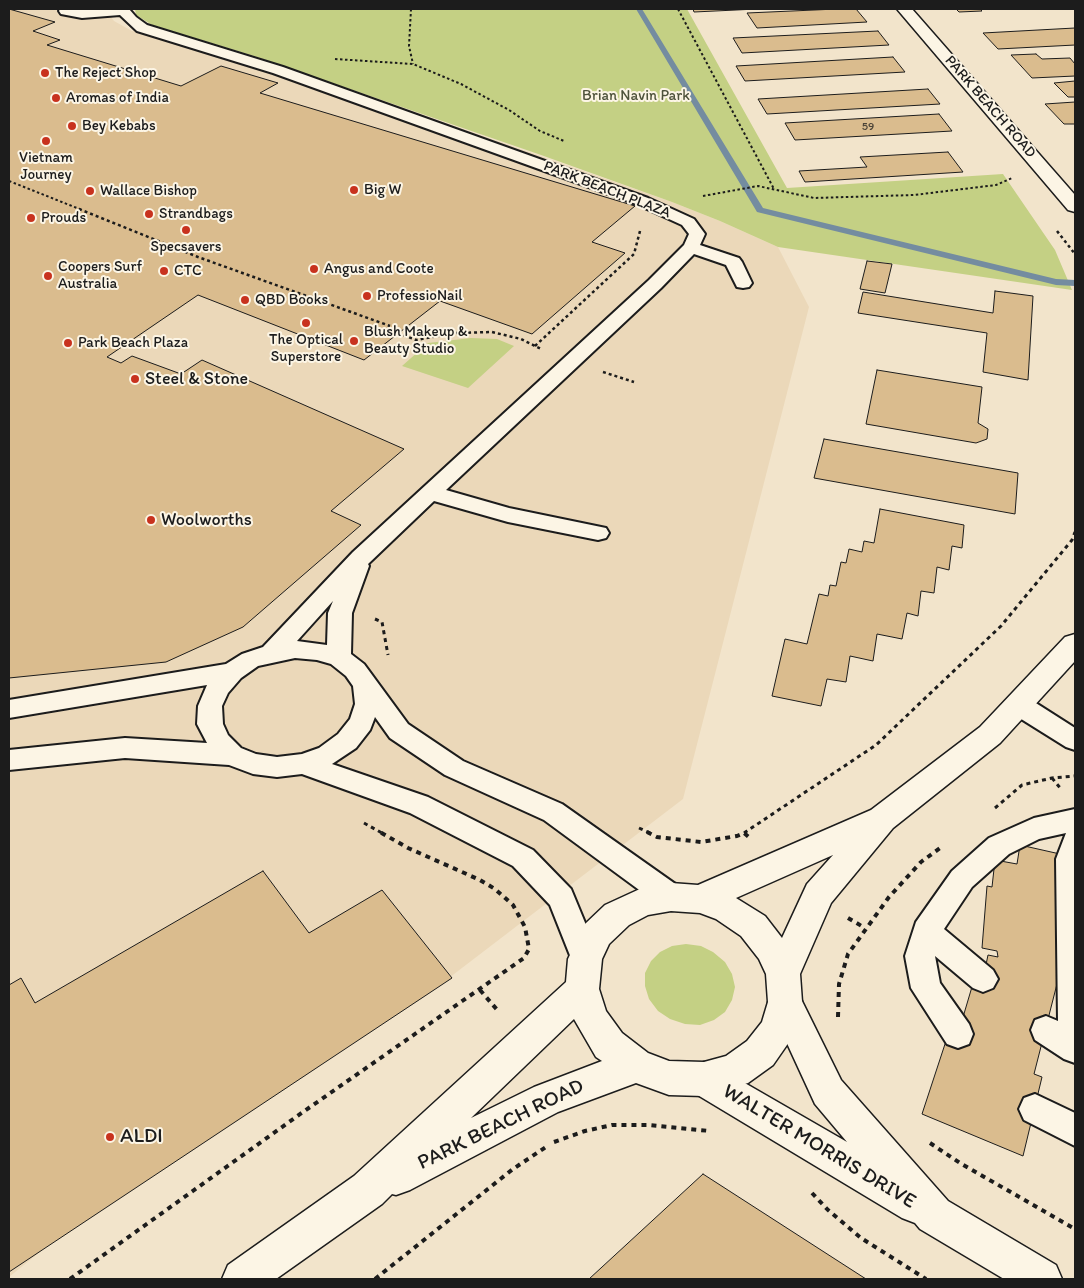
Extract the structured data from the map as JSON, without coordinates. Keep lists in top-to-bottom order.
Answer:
{
  "streets": {
    "street": ["PARK BEACH ROAD", "WALTER MORRIS DRIVE"],
    "lane": ["PARK BEACH PLAZA"]
  },
  "parks": ["Brian Navin Park"],
  "places": [
    "The Reject Shop",
    "Aromas of India",
    "Bey Kebabs",
    "Vietnam Journey",
    "Big W",
    "Wallace Bishop",
    "Strandbags",
    "Prouds",
    "Specsavers",
    "Angus and Coote",
    "CTC",
    "Coopers Surf Australia",
    "ProfessioNail",
    "QBD Books",
    "The Optical Superstore",
    "Blush Makeup & Beauty Studio",
    "Park Beach Plaza",
    "Steel & Stone",
    "Woolworths",
    "ALDI"
  ],
  "house_numbers": ["59"]
}
